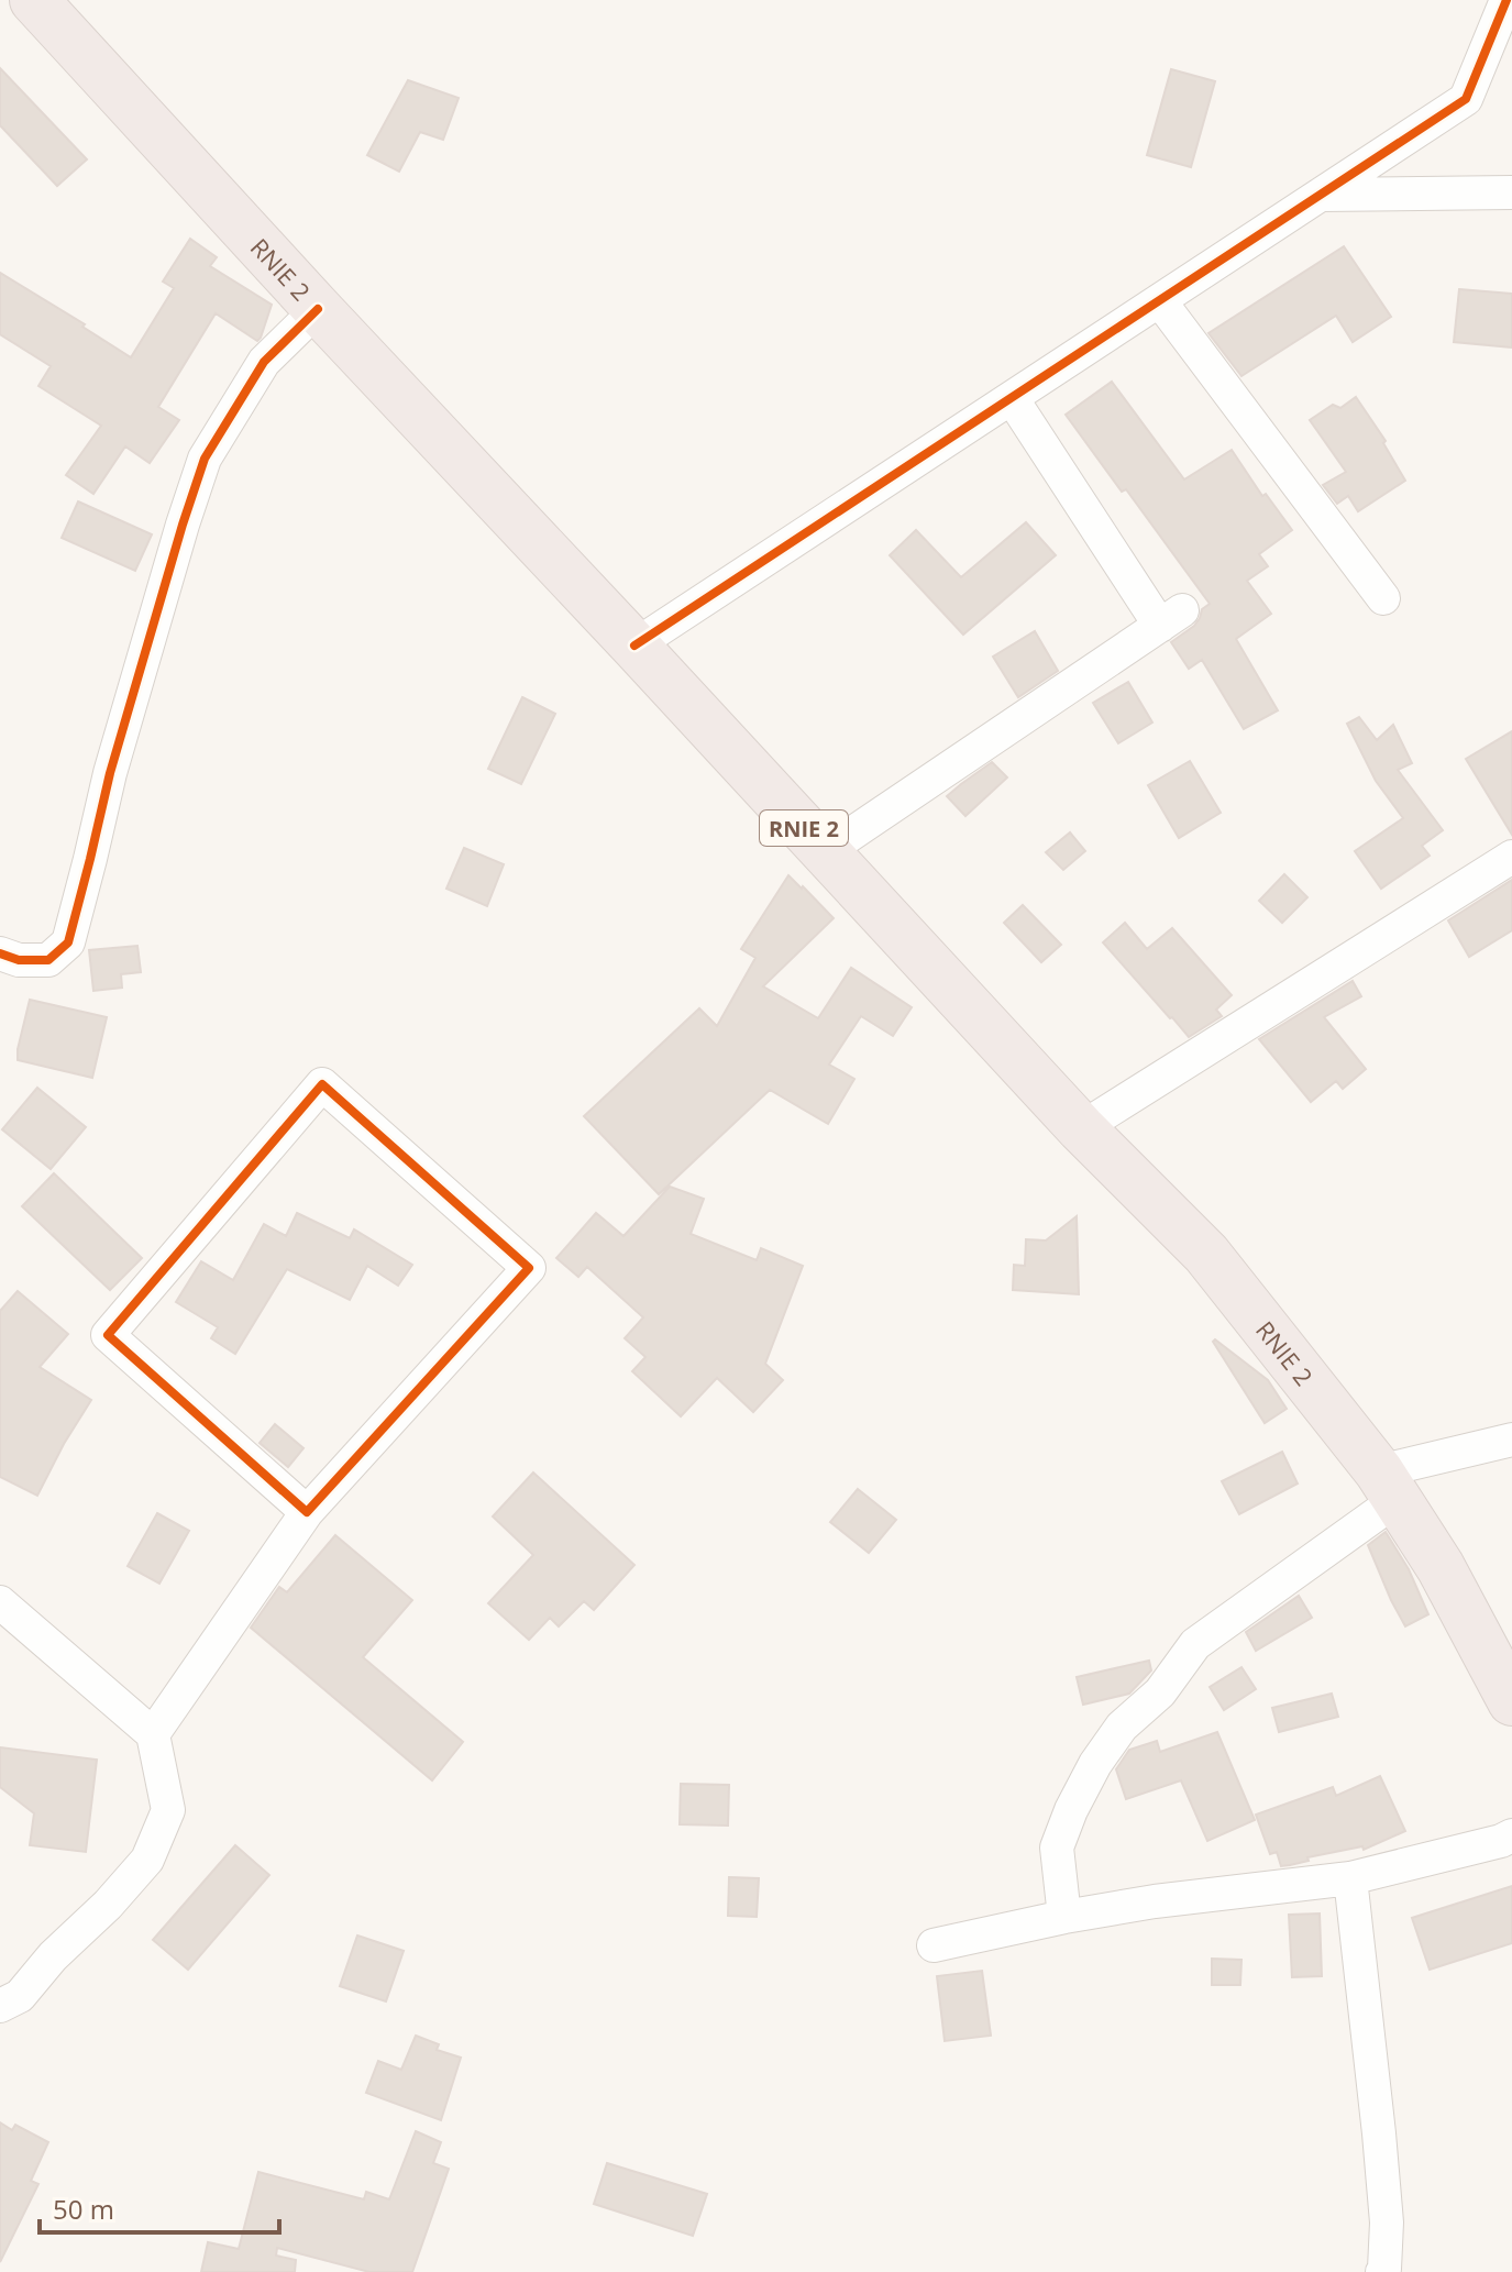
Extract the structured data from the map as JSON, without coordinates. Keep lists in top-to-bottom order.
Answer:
{
  "streets": {
    "highway": ["RNIE 2"]
  },
  "scale_bar": "50 m"
}
